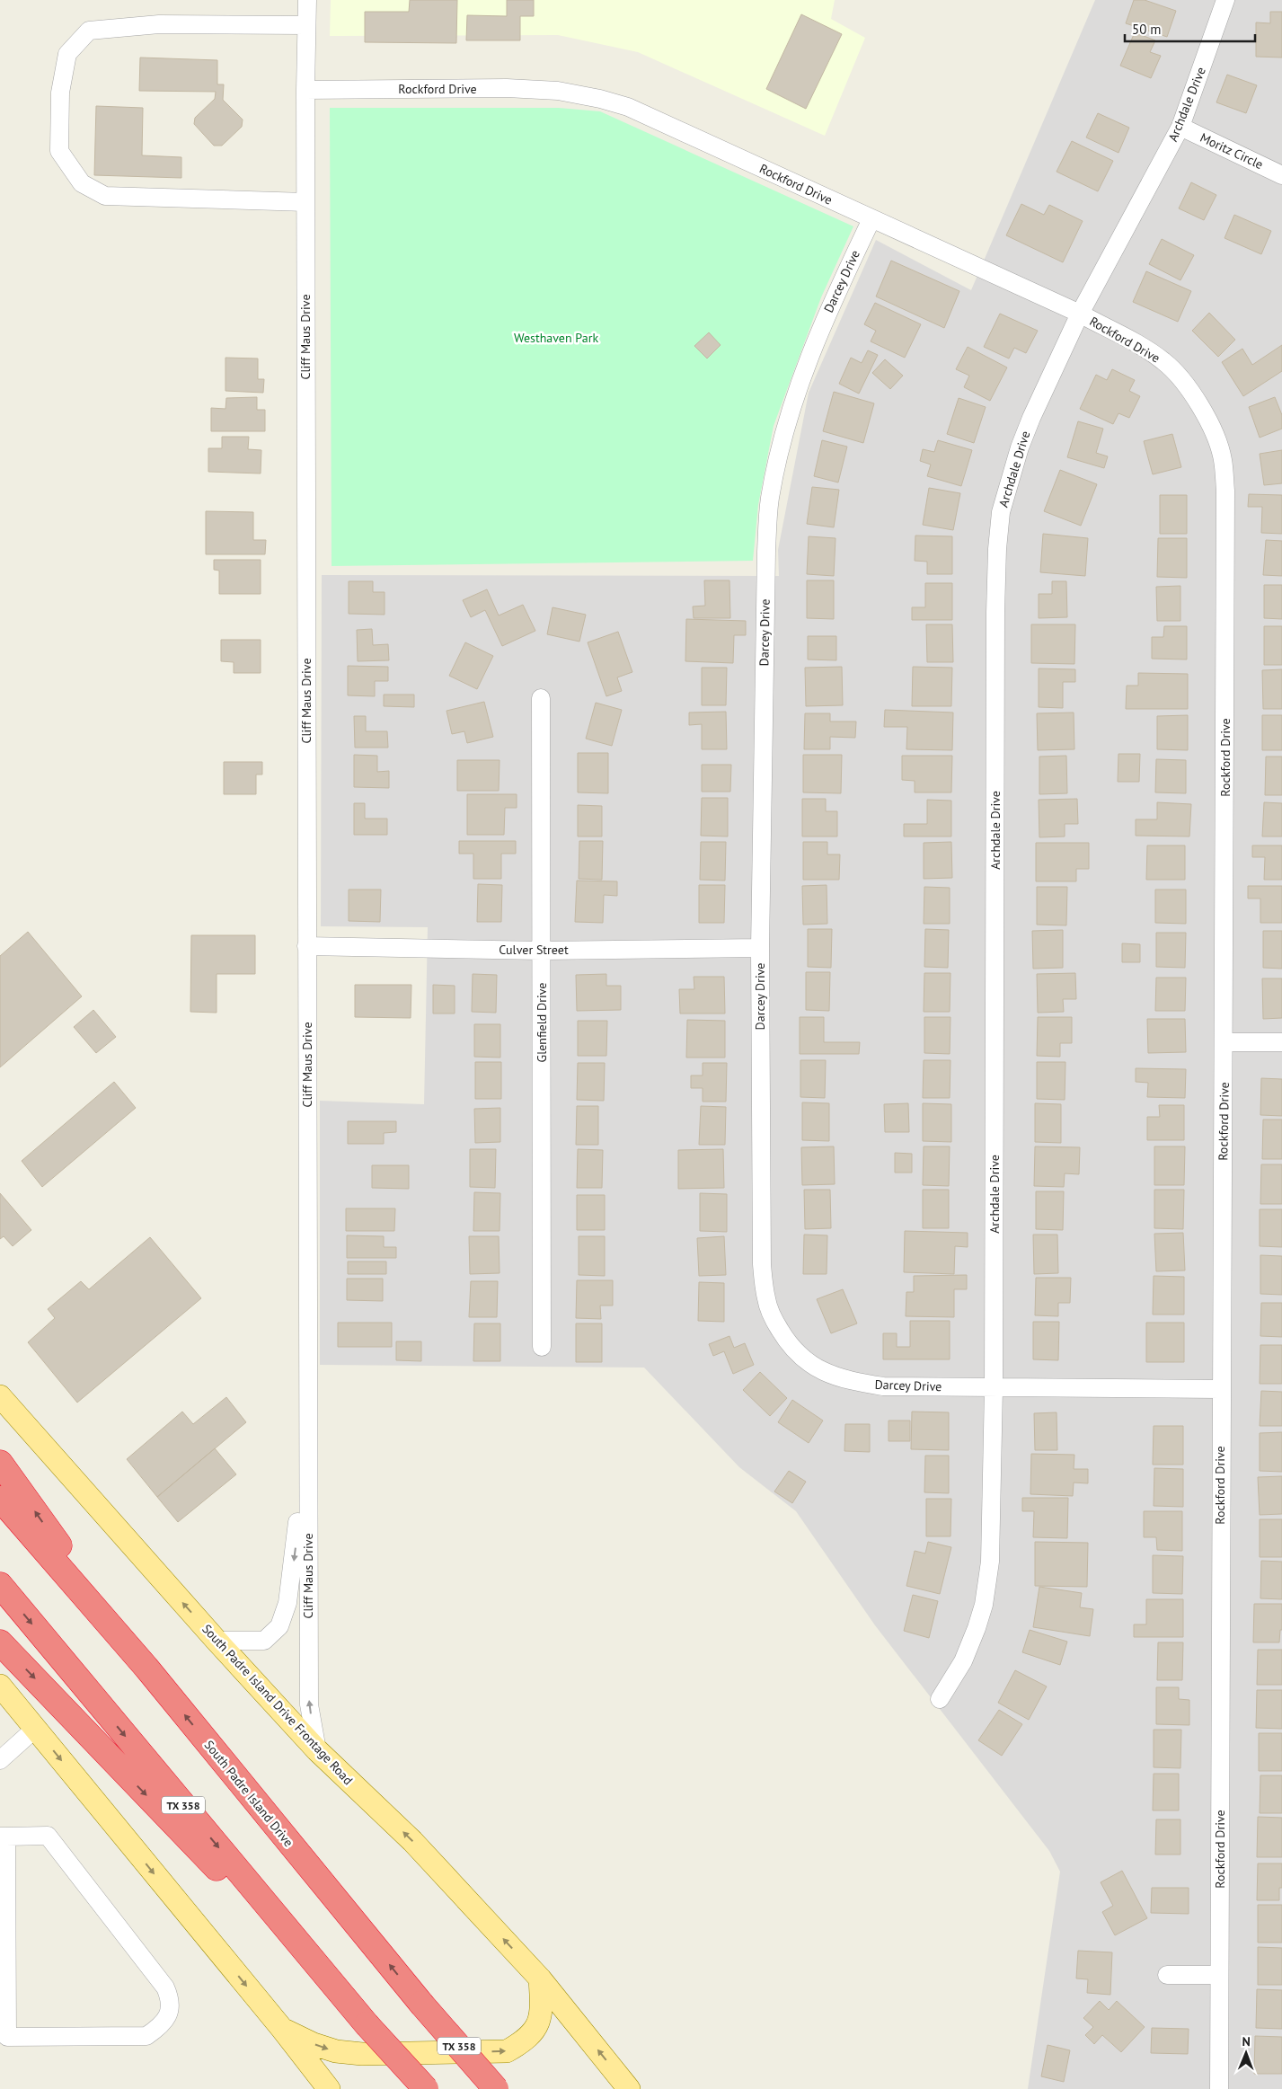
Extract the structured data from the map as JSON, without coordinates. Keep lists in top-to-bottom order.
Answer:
{
  "streets": {
    "highway": ["South Padre Island Drive", "TX 358"],
    "main road": ["South Padre Island Drive Frontage Road"],
    "street": [
      "Rockford Drive",
      "Archdale Drive",
      "Moritz Circle",
      "Darcey Drive",
      "Cliff Maus Drive",
      "Culver Street",
      "Glenfield Drive"
    ]
  },
  "crossings": [
    ["Rockford Drive", "Archdale Drive"],
    ["Rockford Drive", "Darcey Drive"],
    ["Rockford Drive", "Cliff Maus Drive"],
    ["Archdale Drive", "Moritz Circle"],
    ["Archdale Drive", "Darcey Drive"],
    ["Darcey Drive", "Culver Street"],
    ["Cliff Maus Drive", "Culver Street"],
    ["Cliff Maus Drive", "South Padre Island Drive Frontage Road"],
    ["Culver Street", "Glenfield Drive"]
  ],
  "one_way": ["South Padre Island Drive Frontage Road"],
  "parks": ["Westhaven Park"],
  "scale_bar": "50 m",
  "north": "top"
}
